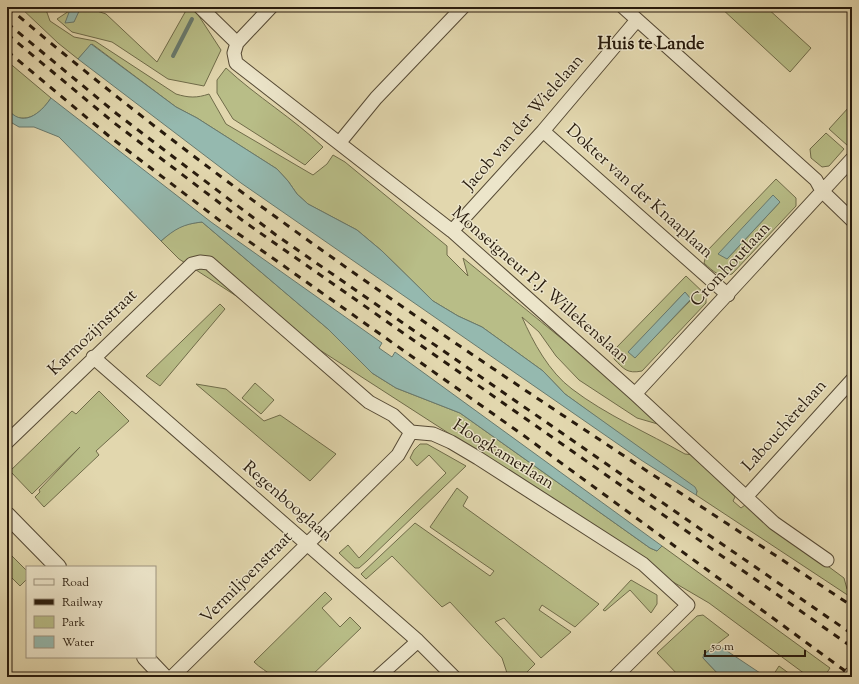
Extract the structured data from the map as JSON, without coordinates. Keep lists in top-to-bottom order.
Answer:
{
  "streets": {
    "street": [
      "Jacob van der Wielelaan",
      "Dokter van der Knaaplaan",
      "Cromhoutlaan",
      "Monseigneur P.J. Willekenslaan",
      "Karmozijnstraat",
      "Labouchèrelaan",
      "Hoogkamerlaan",
      "Regenbooglaan",
      "Vermiljoenstraat"
    ]
  },
  "crossings": [
    ["Jacob van der Wielelaan", "Dokter van der Knaaplaan"],
    ["Jacob van der Wielelaan", "Monseigneur P.J. Willekenslaan"],
    ["Dokter van der Knaaplaan", "Cromhoutlaan"],
    ["Cromhoutlaan", "Monseigneur P.J. Willekenslaan"],
    ["Monseigneur P.J. Willekenslaan", "Labouchèrelaan"],
    ["Karmozijnstraat", "Hoogkamerlaan"],
    ["Karmozijnstraat", "Regenbooglaan"],
    ["Karmozijnstraat", "Vermiljoenstraat"],
    ["Hoogkamerlaan", "Vermiljoenstraat"],
    ["Regenbooglaan", "Vermiljoenstraat"]
  ],
  "districts": ["Huis te Lande"],
  "legend": [
    "Road",
    "Railway",
    "Park",
    "Water"
  ],
  "scale_bar": "50 m"
}
